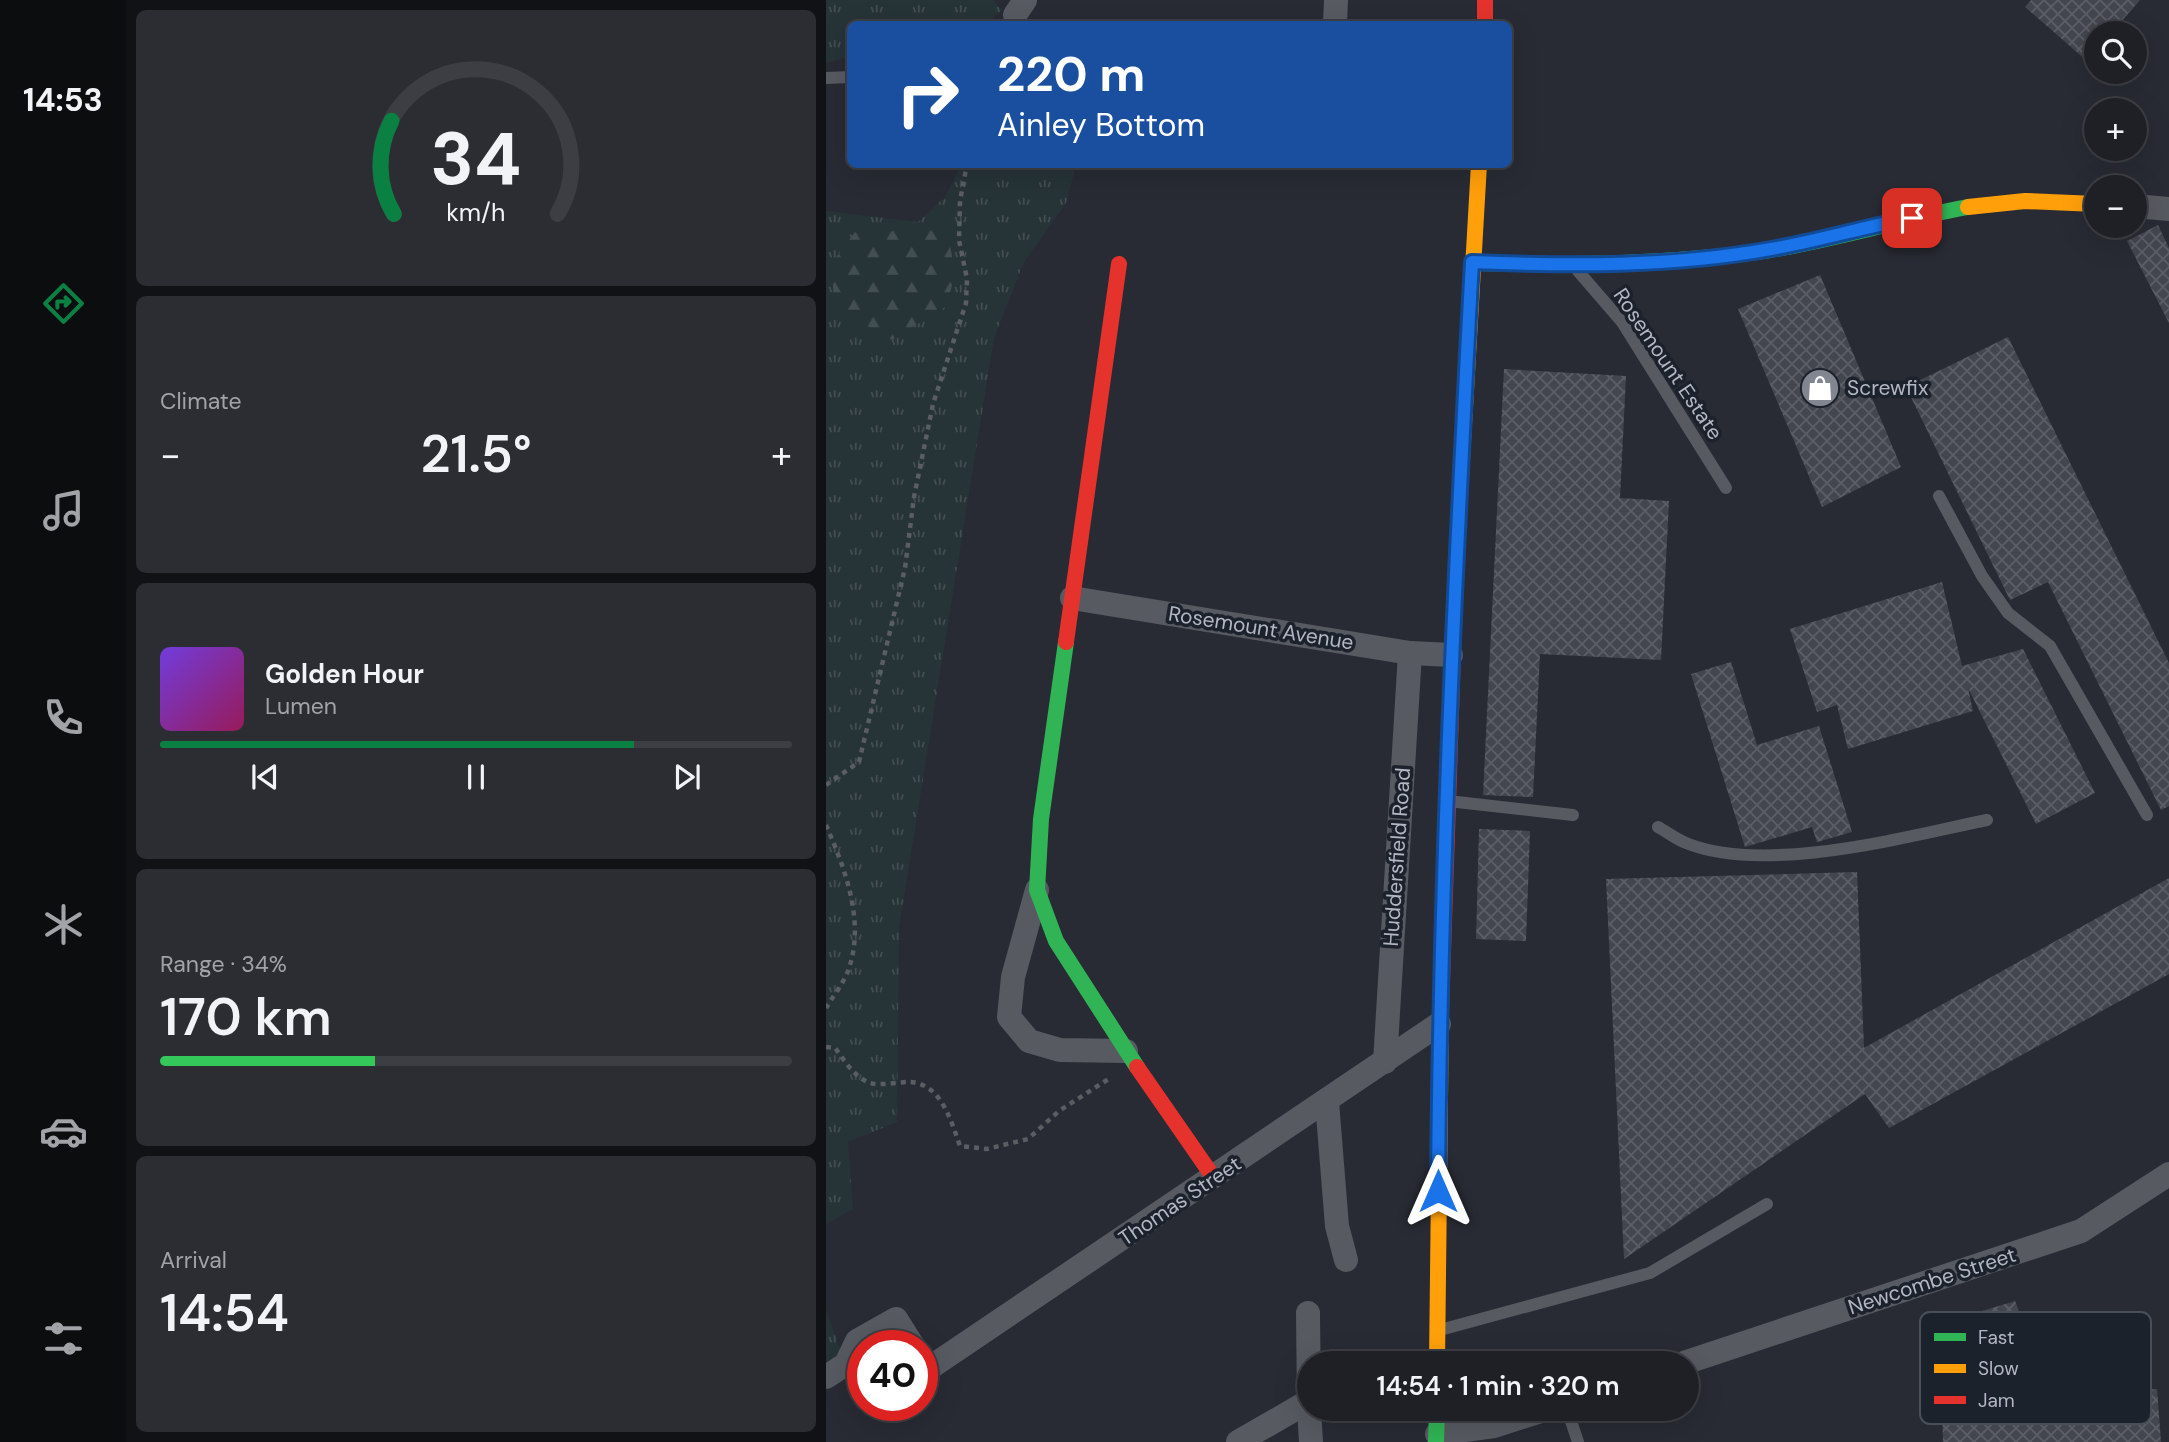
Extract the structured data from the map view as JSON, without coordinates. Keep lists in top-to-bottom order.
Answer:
{
  "streets": {
    "street": [
      "Rosemount Avenue",
      "Huddersfield Road",
      "Thomas Street",
      "Newcombe Street"
    ],
    "lane": ["Rosemount Estate"]
  },
  "crossings": [
    ["Rosemount Avenue", "Huddersfield Road"],
    ["Huddersfield Road", "Thomas Street"]
  ],
  "places": {
    "shop": ["Screwfix"]
  },
  "legend": ["Fast", "Slow", "Jam"],
  "page": {
    "tabs": "14:53",
    "map_buttons": ["+", "−"],
    "turn": ["220 m", "Ainley Bottom"],
    "tile": [
      "Climate",
      ["Range · 34%", "170 km"],
      ["Arrival", "14:54"]
    ],
    "heat": ["−", "21.5°", "+"],
    "song": ["Golden Hour", "Lumen"],
    "limit": "40",
    "trip": "14:54 · 1 min · 320 m",
    "gauge": ["34", "km/h"]
  }
}
